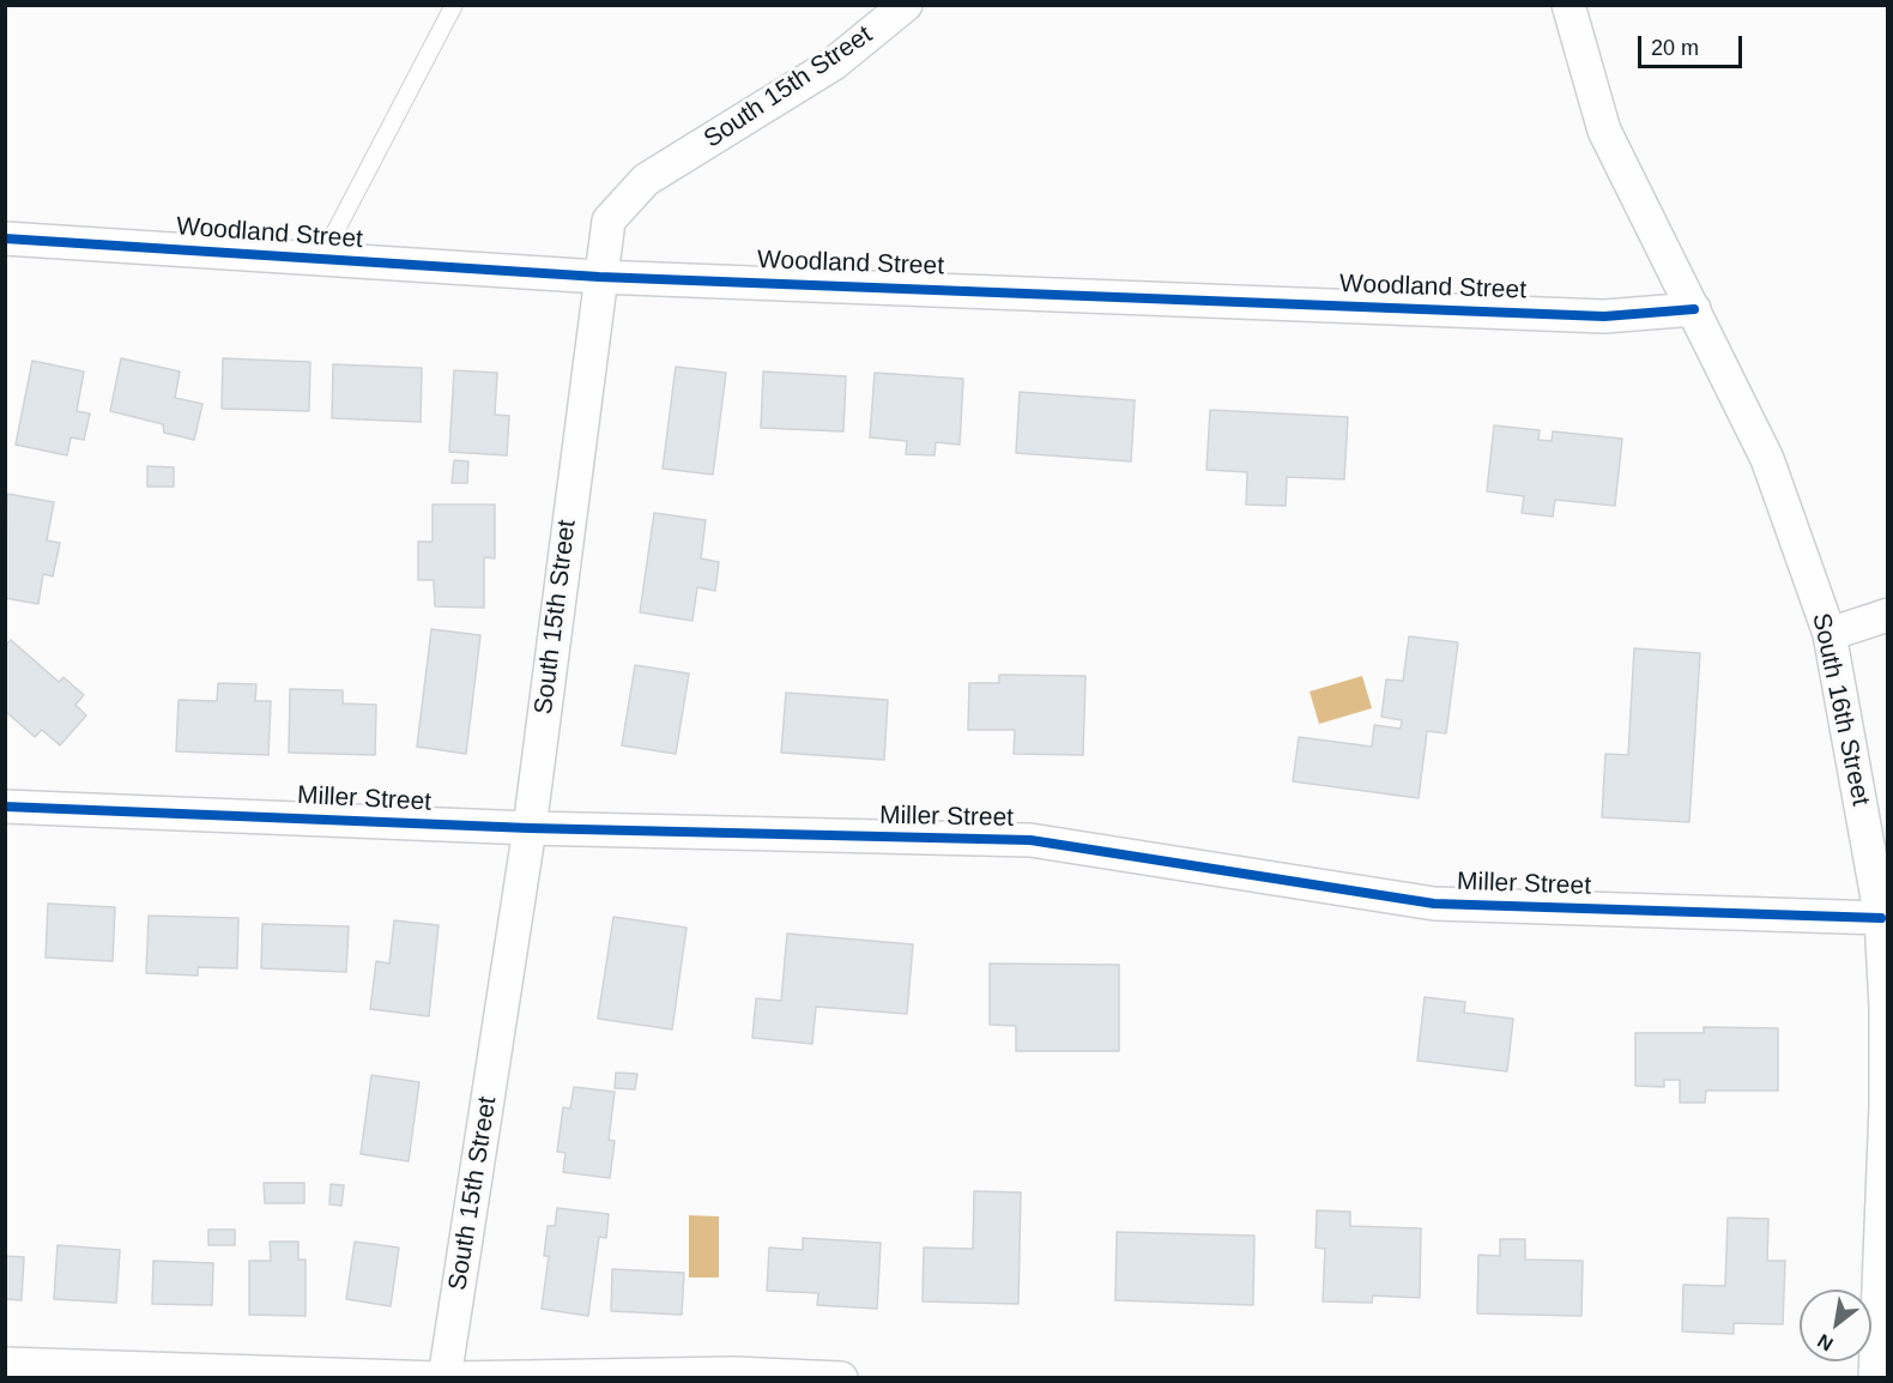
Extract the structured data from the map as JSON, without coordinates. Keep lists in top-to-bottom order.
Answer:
{
  "streets": {
    "street": [
      "South 15th Street",
      "Woodland Street",
      "South 16th Street",
      "Miller Street"
    ]
  },
  "crossings": [
    ["South 15th Street", "Woodland Street"],
    ["South 15th Street", "Miller Street"],
    ["Woodland Street", "South 16th Street"],
    ["South 16th Street", "Miller Street"]
  ],
  "scale_bar": "20 m",
  "north": "bottom left"
}
